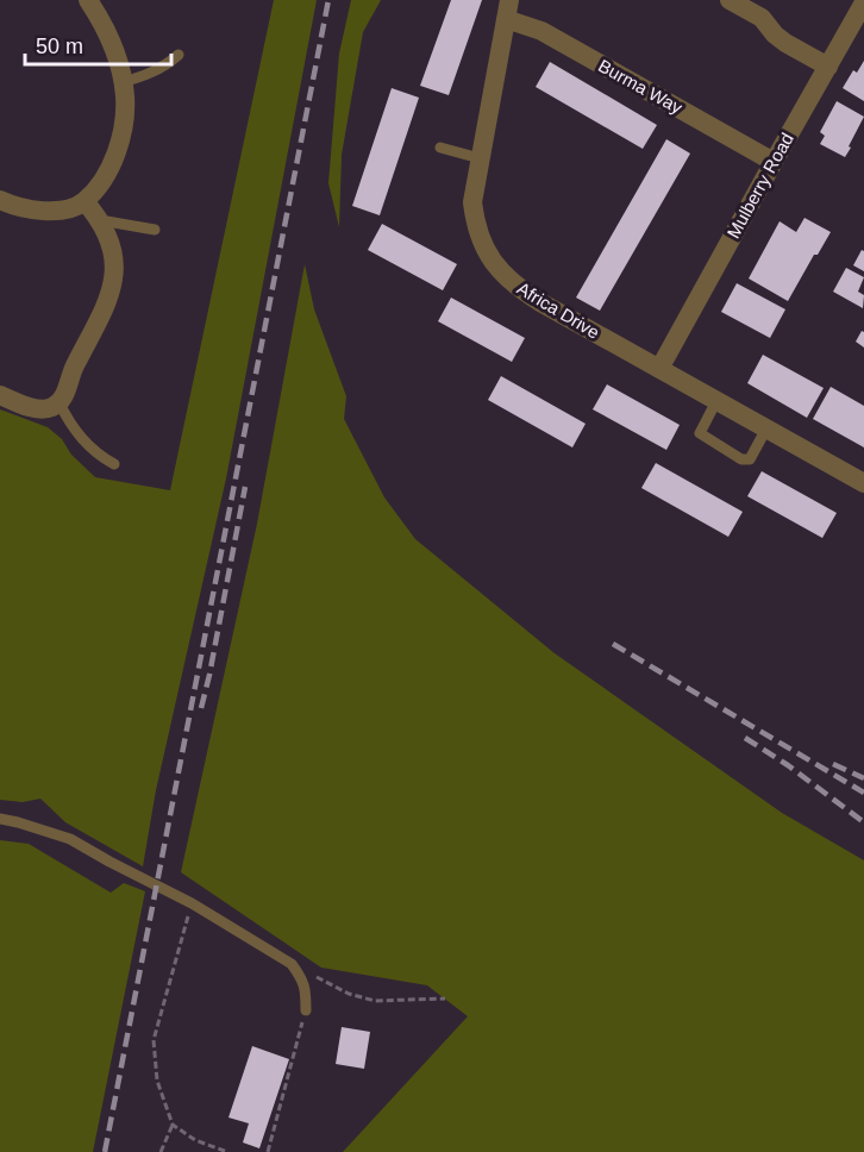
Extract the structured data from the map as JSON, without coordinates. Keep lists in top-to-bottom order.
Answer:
{
  "streets": {
    "street": ["Burma Way", "Mulberry Road", "Africa Drive"]
  },
  "crossings": [
    ["Burma Way", "Mulberry Road"],
    ["Burma Way", "Africa Drive"],
    ["Mulberry Road", "Africa Drive"]
  ],
  "scale_bar": "50 m"
}
